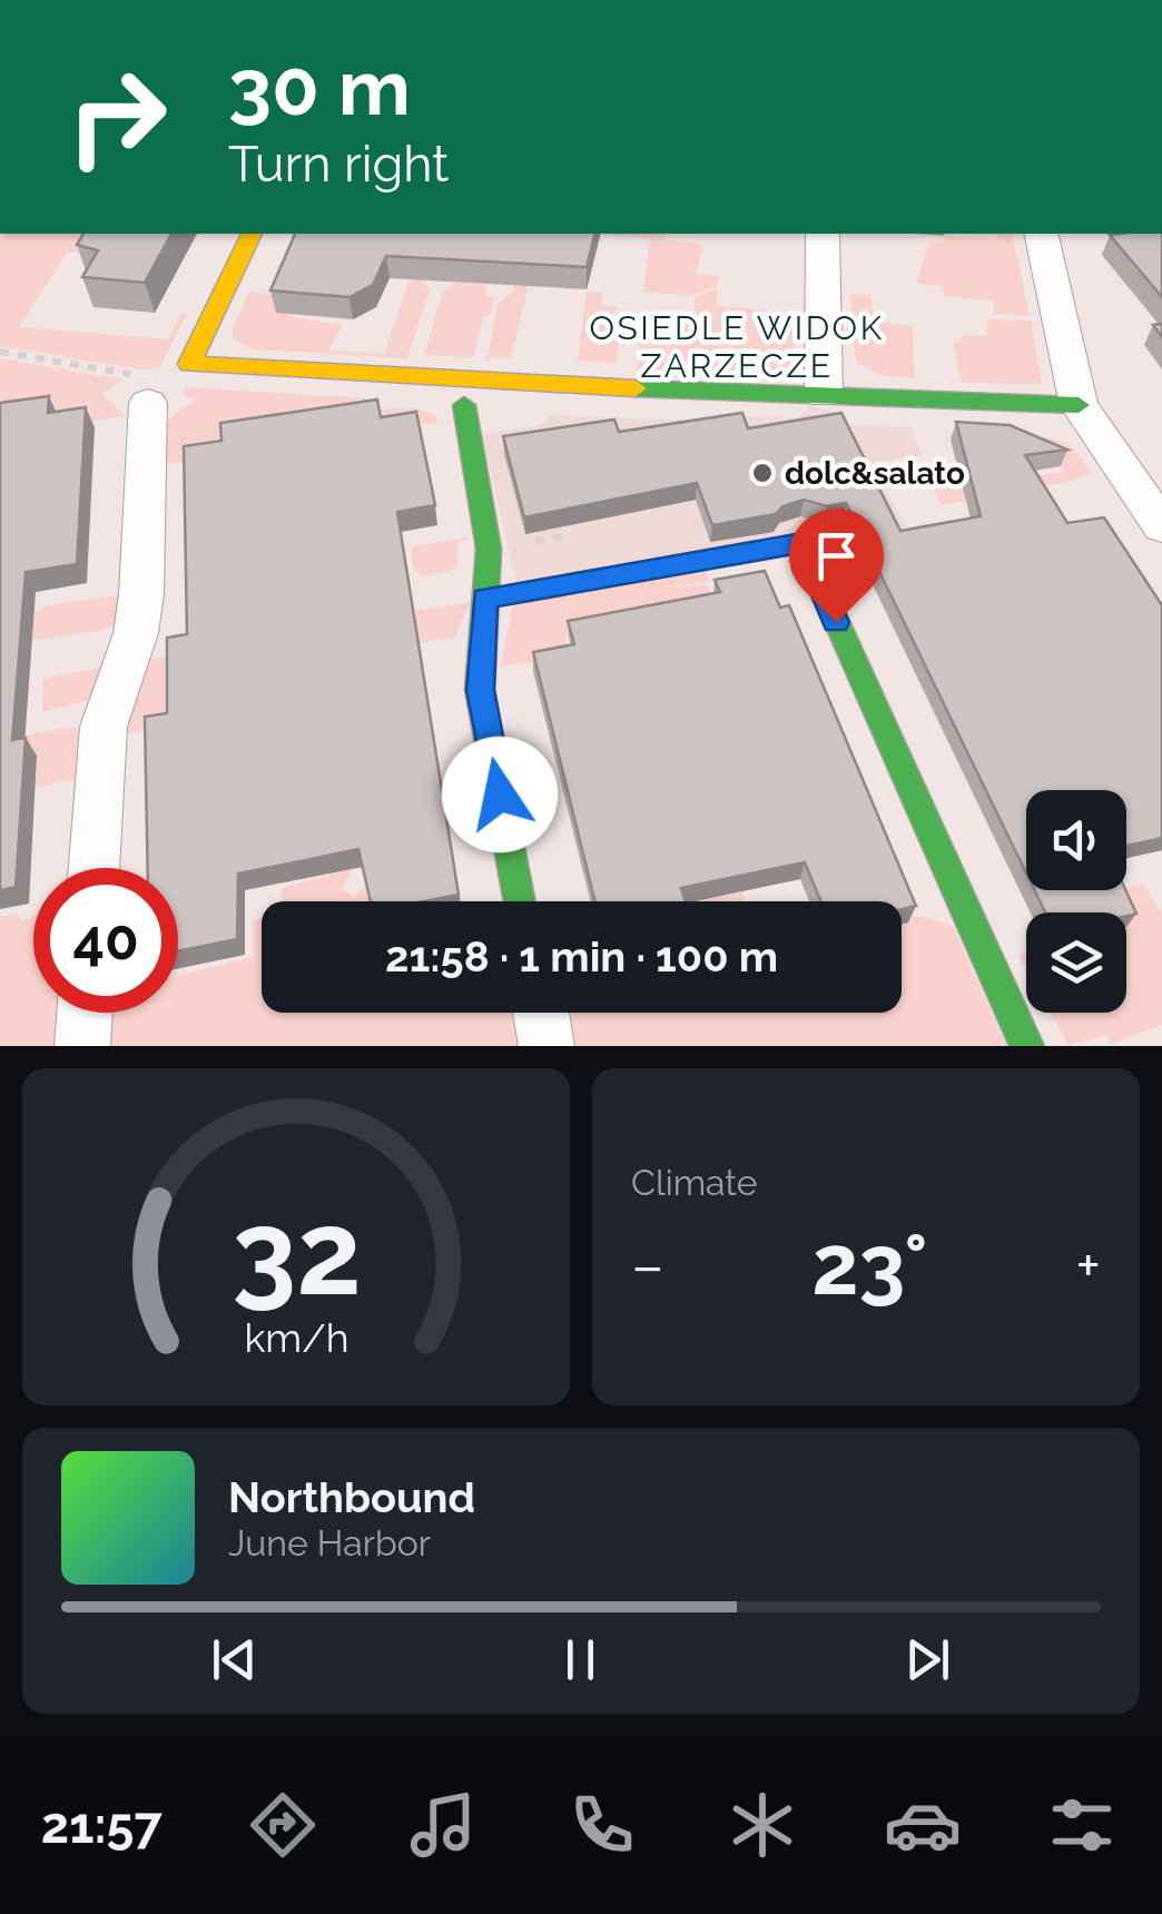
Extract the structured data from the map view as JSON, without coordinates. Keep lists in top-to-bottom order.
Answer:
{
  "districts": ["OSIEDLE WIDOK ZARZECZE"],
  "places": ["dolc&salato"],
  "page": {
    "turn": ["30 m", "Turn right"],
    "limit": "40",
    "trip": "21:58 · 1 min · 100 m",
    "tile": "Climate",
    "heat": ["−", "23°", "+"],
    "song": ["Northbound", "June Harbor"],
    "tabs": "21:57",
    "gauge": ["32", "km/h"]
  }
}
